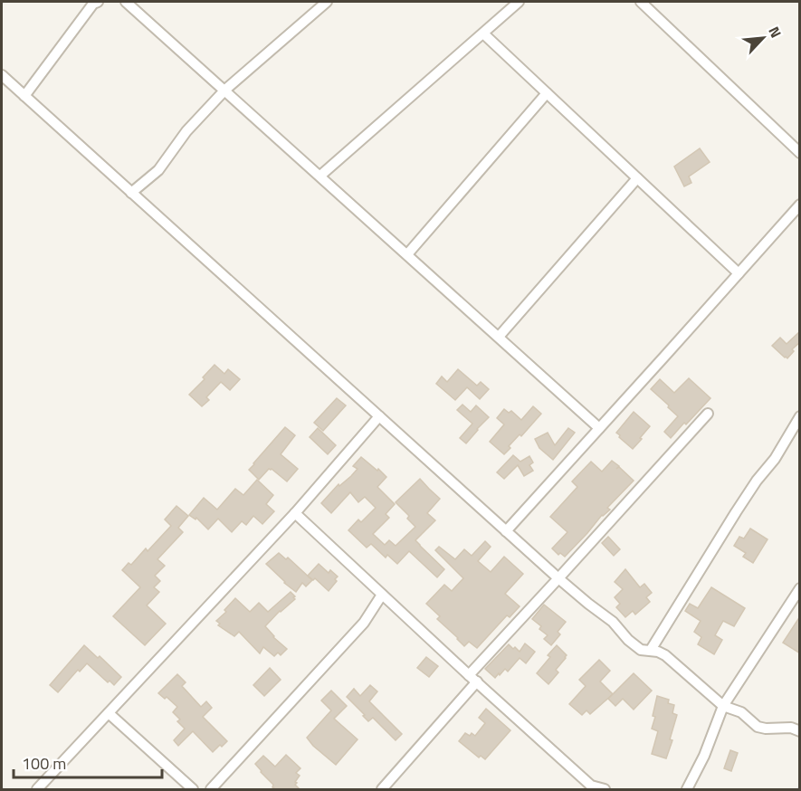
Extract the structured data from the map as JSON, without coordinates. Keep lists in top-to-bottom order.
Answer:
{
  "scale_bar": "100 m",
  "north": "top right"
}
